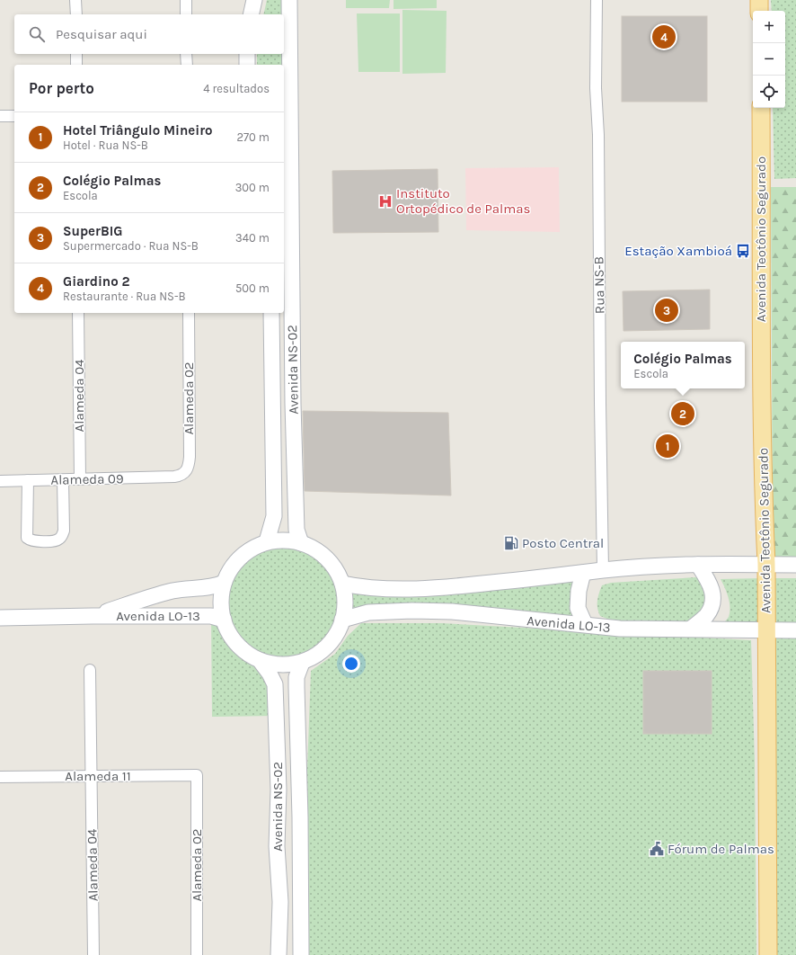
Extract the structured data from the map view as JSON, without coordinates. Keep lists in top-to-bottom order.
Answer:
{
  "streets": {
    "main road": ["Avenida Teotônio Segurado"],
    "street": [
      "Rua NS-B",
      "Avenida NS-02",
      "Alameda 04",
      "Alameda 02",
      "Alameda 09",
      "Avenida LO-13",
      "Alameda 11"
    ]
  },
  "crossings": [
    ["Avenida Teotônio Segurado", "Avenida LO-13"],
    ["Avenida NS-02", "Avenida LO-13"],
    ["Alameda 04", "Alameda 09"],
    ["Alameda 04", "Alameda 11"],
    ["Alameda 02", "Alameda 09"],
    ["Alameda 02", "Alameda 11"]
  ],
  "places": {
    "hospital": ["Instituto Ortopédico de Palmas"],
    "bus stop": ["Estação Xambioá"],
    "fuel station": ["Posto Central"],
    "public building": ["Fórum de Palmas"]
  },
  "page": {
    "map_buttons": ["+", "−"],
    "search": "Pesquisar aqui",
    "pins": [
      "4",
      "3",
      "2",
      "1"
    ],
    "heading": ["Por perto", "4 resultados"],
    "list": [
      {
        "mark": "1",
        "name": "Hotel Triângulo Mineiro",
        "note": "Hotel · Rua NS-B",
        "value": "270 m"
      },
      {
        "mark": "2",
        "name": "Colégio Palmas",
        "note": "Escola",
        "value": "300 m"
      },
      {
        "mark": "3",
        "name": "SuperBIG",
        "note": "Supermercado · Rua NS-B",
        "value": "340 m"
      },
      {
        "mark": "4",
        "name": "Giardino 2",
        "note": "Restaurante · Rua NS-B",
        "value": "500 m"
      }
    ],
    "popup": ["Colégio Palmas", "Escola"]
  }
}
